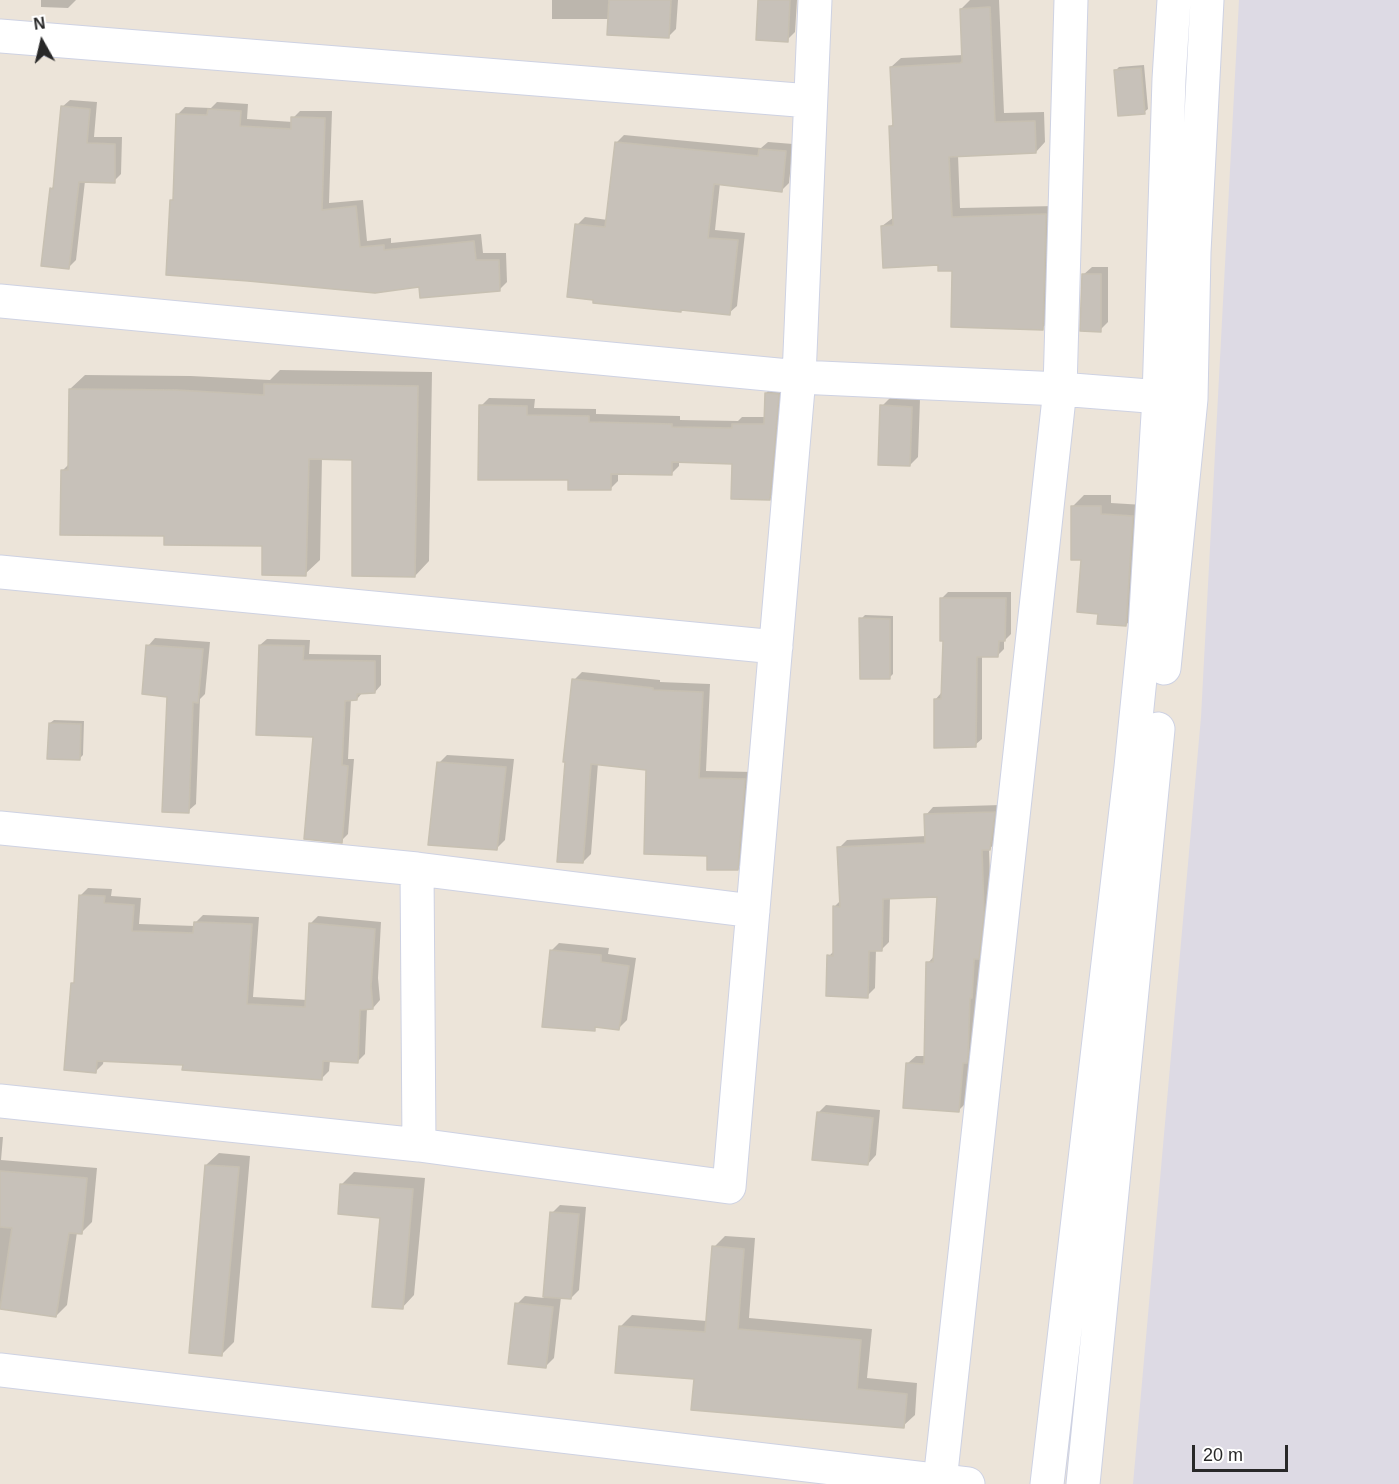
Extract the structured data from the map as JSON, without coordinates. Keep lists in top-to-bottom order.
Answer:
{
  "scale_bar": "20 m",
  "north": "top"
}
